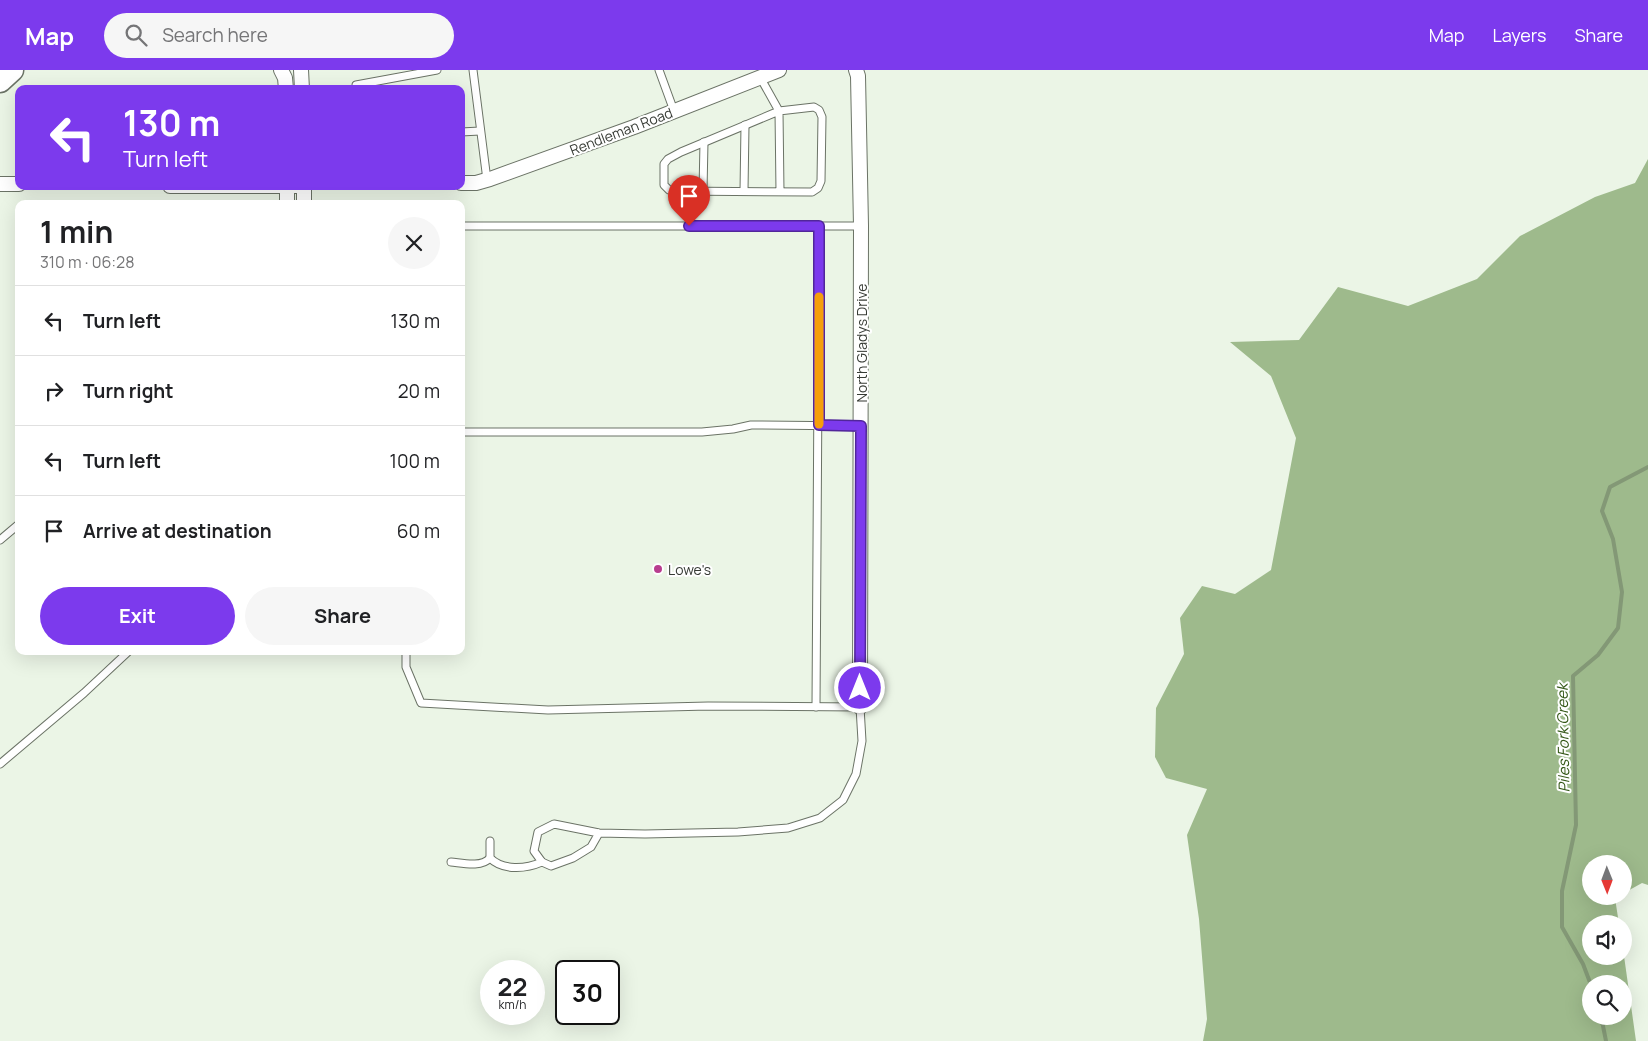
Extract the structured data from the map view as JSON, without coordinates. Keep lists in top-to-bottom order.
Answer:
{
  "streets": {
    "street": ["Rendleman Road", "North Gladys Drive"]
  },
  "water": ["Piles Fork Creek"],
  "places": ["Lowe's"],
  "north": "bottom",
  "page": {
    "header": "Map",
    "search": "Search here",
    "nav": ["Map", "Layers", "Share"],
    "turn": ["130 m", "Turn left"],
    "heading": ["1 min", "310 m · 06:28"],
    "list": [
      {
        "name": "Turn left",
        "value": "130 m"
      },
      {
        "name": "Turn right",
        "value": "20 m"
      },
      {
        "name": "Turn left",
        "value": "100 m"
      },
      {
        "name": "Arrive at destination",
        "value": "60 m"
      }
    ],
    "buttons": ["Exit", "Share"],
    "speed": "22 km/h",
    "limit": "30"
  }
}
